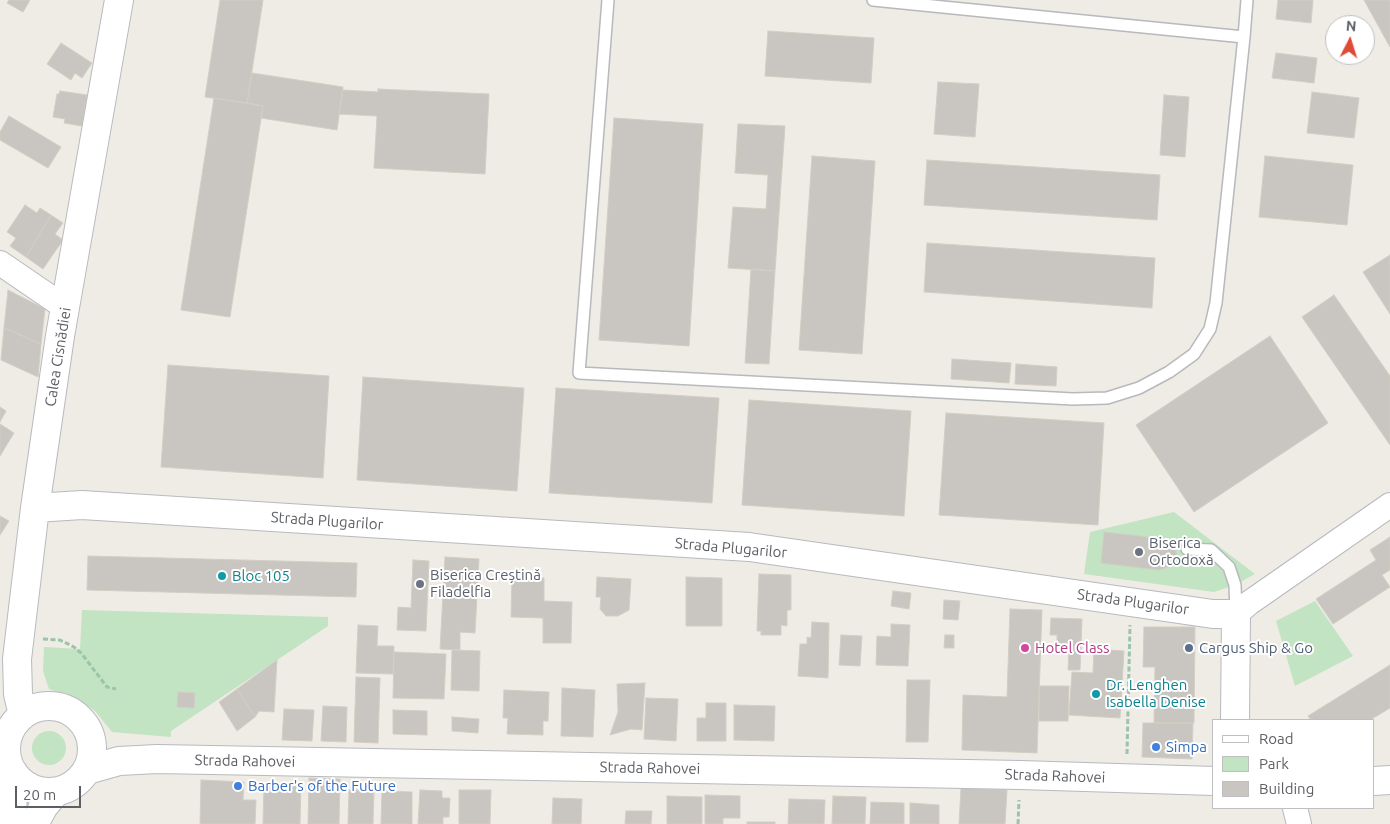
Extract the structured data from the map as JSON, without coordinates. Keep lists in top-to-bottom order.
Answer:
{
  "streets": {
    "street": ["Calea Cisnădiei", "Strada Plugarilor", "Strada Rahovei"]
  },
  "crossings": [
    ["Calea Cisnădiei", "Strada Plugarilor"],
    ["Calea Cisnădiei", "Strada Rahovei"]
  ],
  "places": [
    "Biserica Ortodoxă",
    "Bloc 105",
    "Biserica Creștină Filadelfia",
    "Hotel Class",
    "Cargus Ship & Go",
    "Dr. Lenghen Isabella Denise",
    "Simpa",
    "Barber's of the Future"
  ],
  "legend": ["Road", "Park", "Building"],
  "scale_bar": "20 m",
  "north": "top"
}
